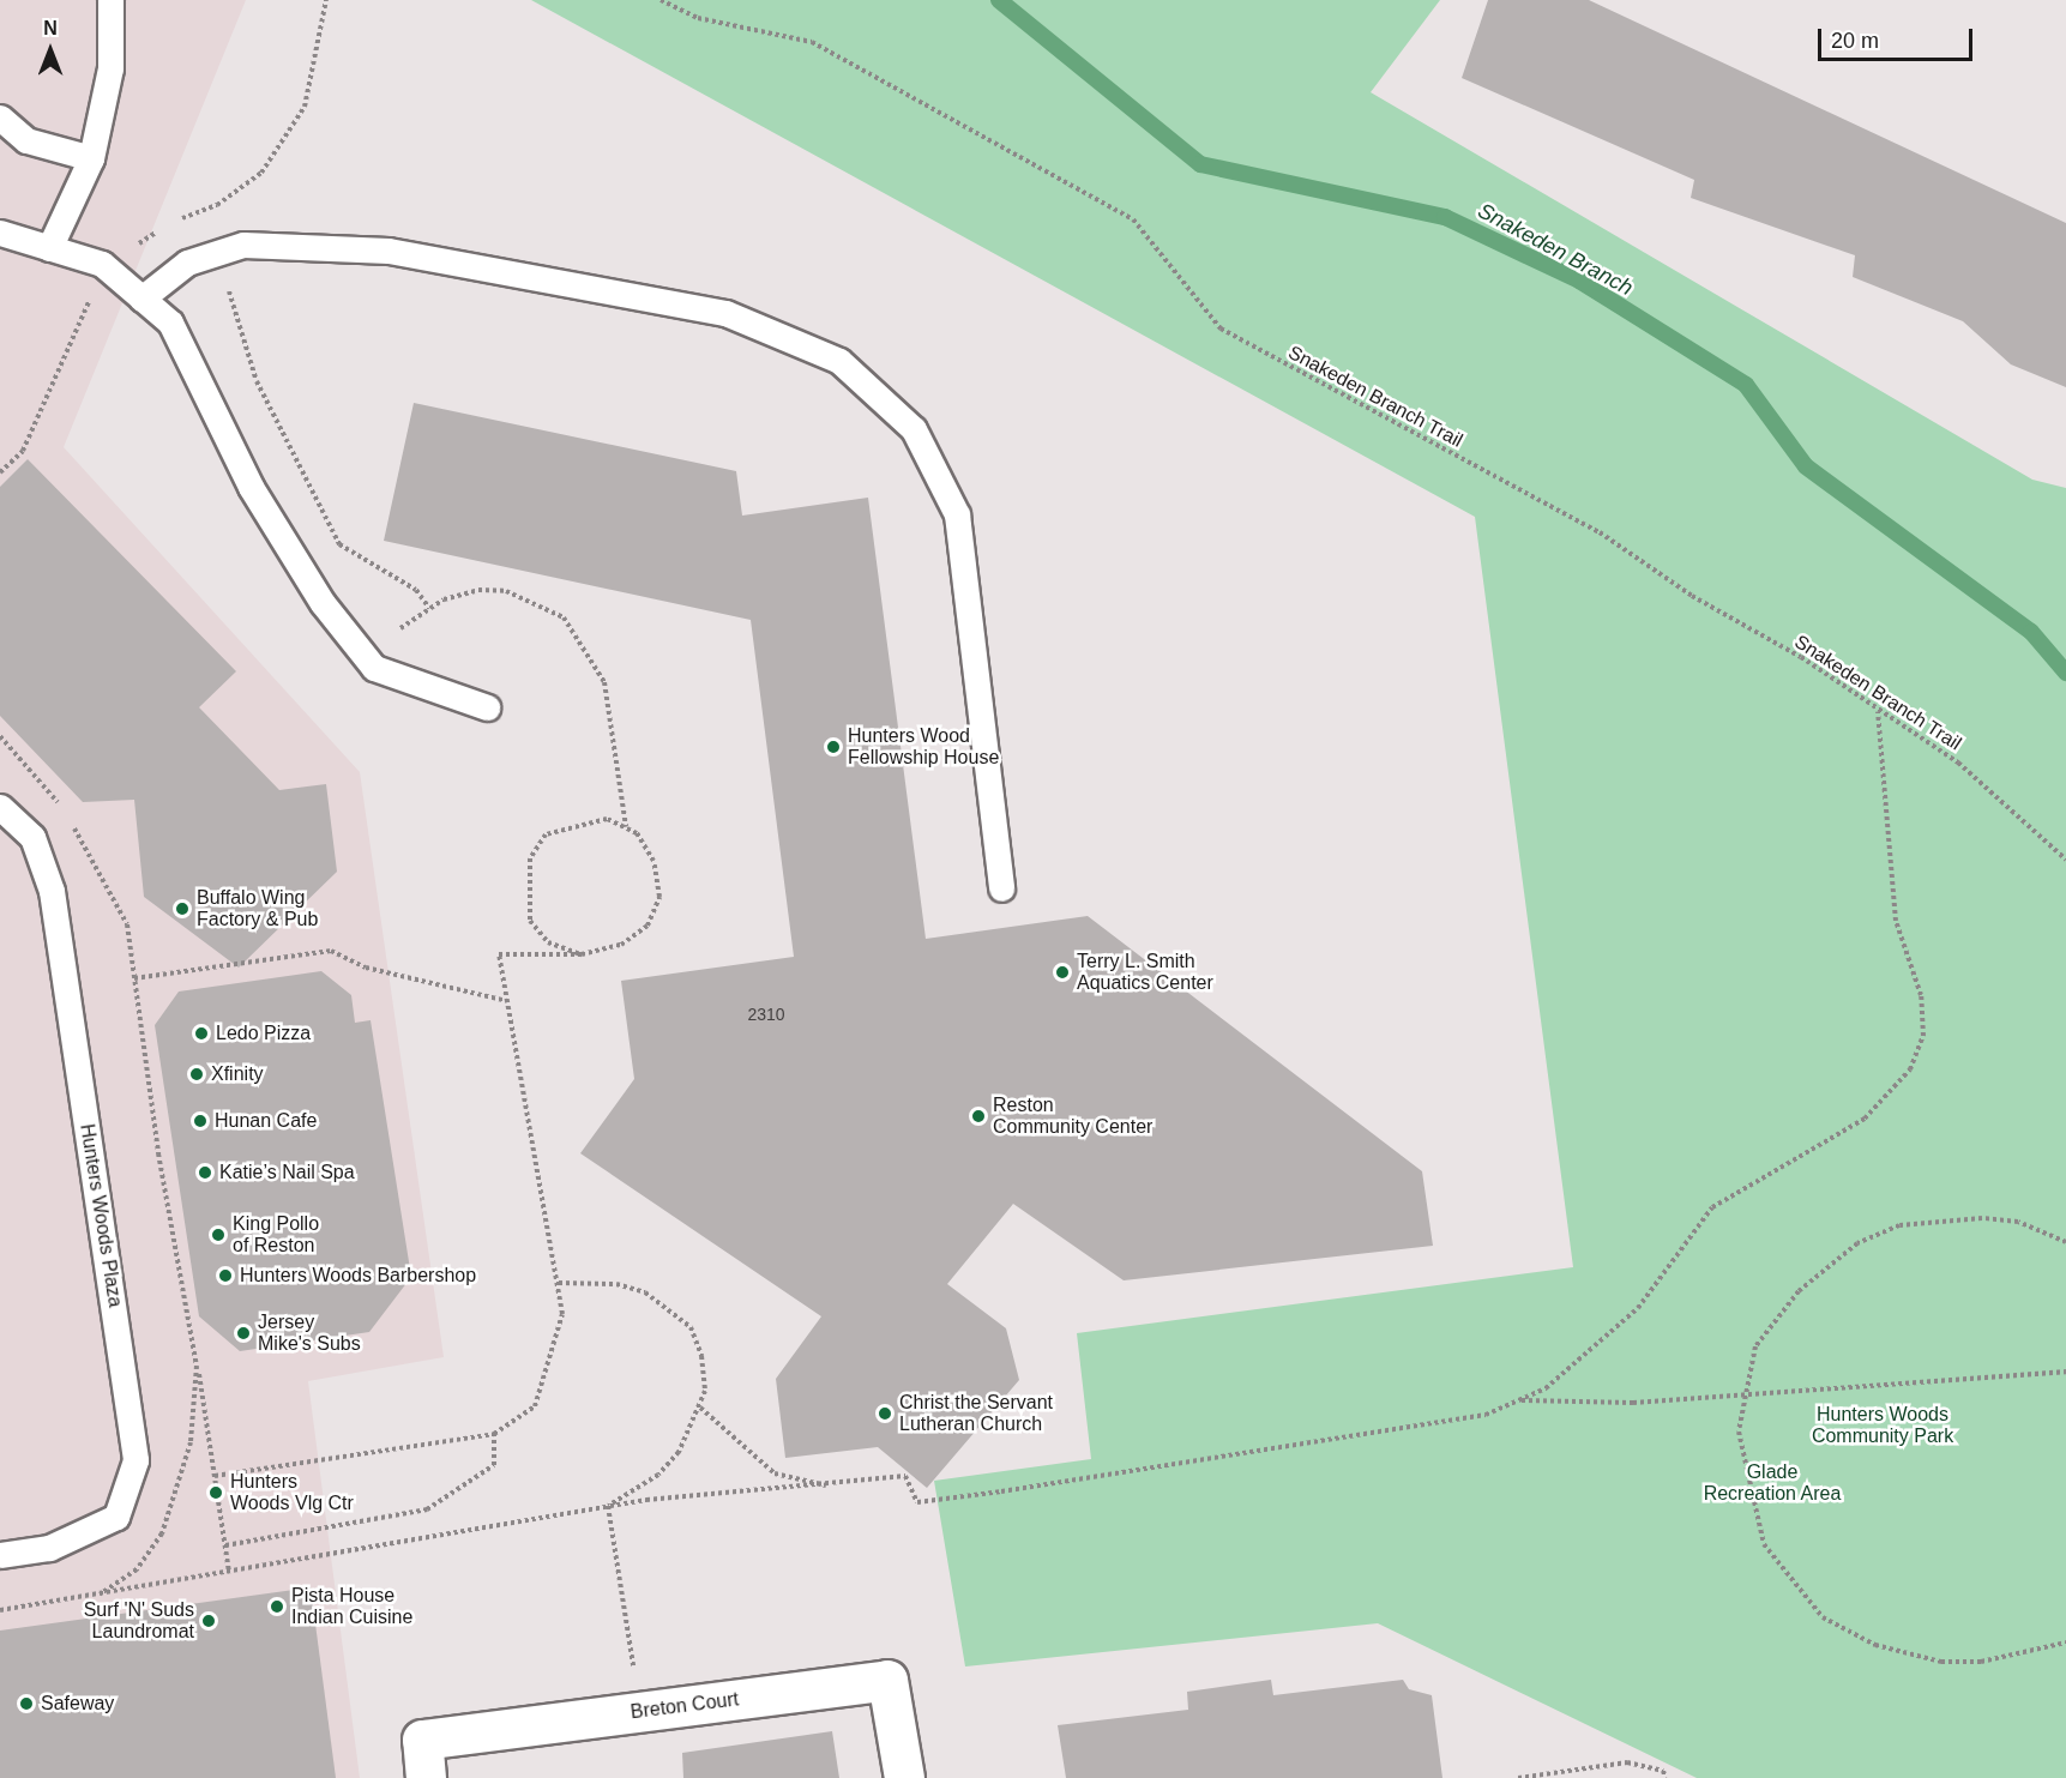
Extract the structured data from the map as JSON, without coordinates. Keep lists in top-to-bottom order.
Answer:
{
  "streets": {
    "street": ["Breton Court"],
    "lane": ["Hunters Woods Plaza"],
    "path": ["Snakeden Branch Trail"]
  },
  "water": ["Snakeden Branch"],
  "parks": ["Hunters Woods Community Park", "Glade Recreation Area"],
  "places": [
    "Hunters Wood Fellowship House",
    "Buffalo Wing Factory & Pub",
    "Terry L. Smith Aquatics Center",
    "Ledo Pizza",
    "Xfinity",
    "Reston Community Center",
    "Hunan Cafe",
    "Katie’s Nail Spa",
    "King Pollo of Reston",
    "Hunters Woods Barbershop",
    "Jersey Mike's Subs",
    "Christ the Servant Lutheran Church",
    "Hunters Woods Vlg Ctr",
    "Pista House Indian Cuisine",
    "Surf 'N' Suds Laundromat",
    "Safeway"
  ],
  "house_numbers": ["2310"],
  "scale_bar": "20 m",
  "north": "top"
}
